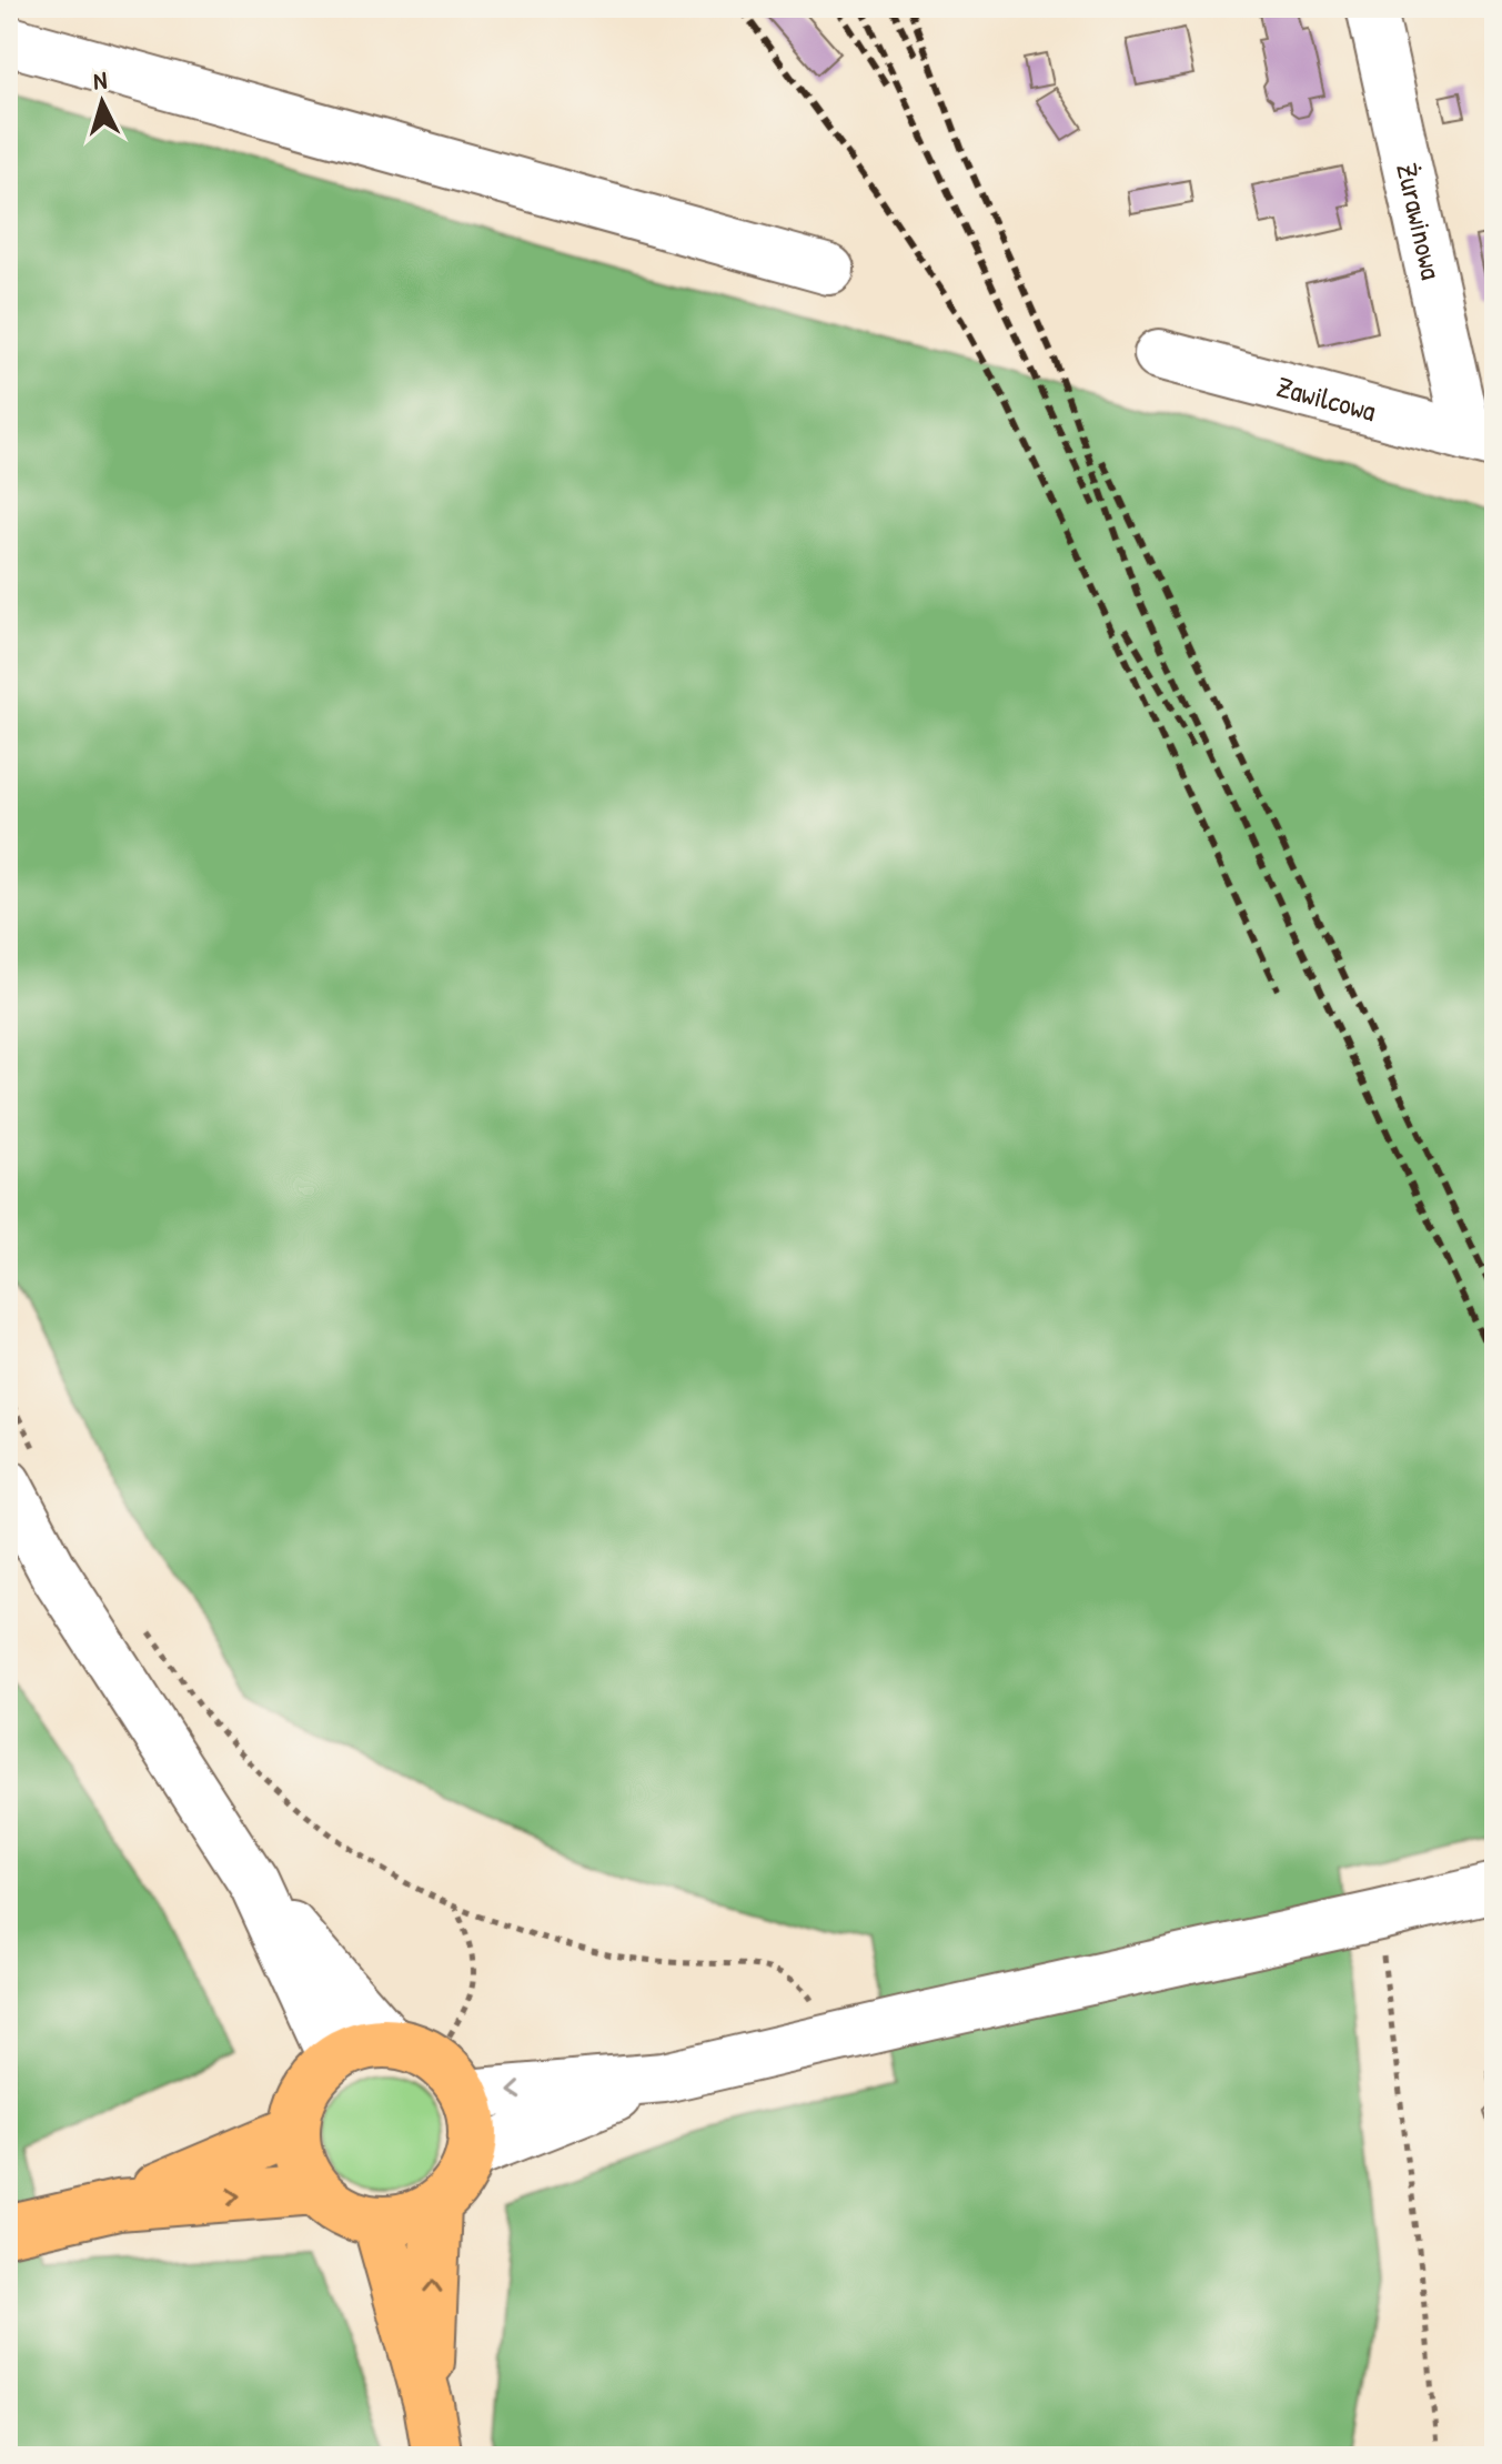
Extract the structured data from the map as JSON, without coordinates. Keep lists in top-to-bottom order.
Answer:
{
  "streets": {
    "street": ["Żurawinowa", "Zawilcowa"]
  },
  "crossings": [
    ["Żurawinowa", "Zawilcowa"]
  ],
  "north": "top"
}
